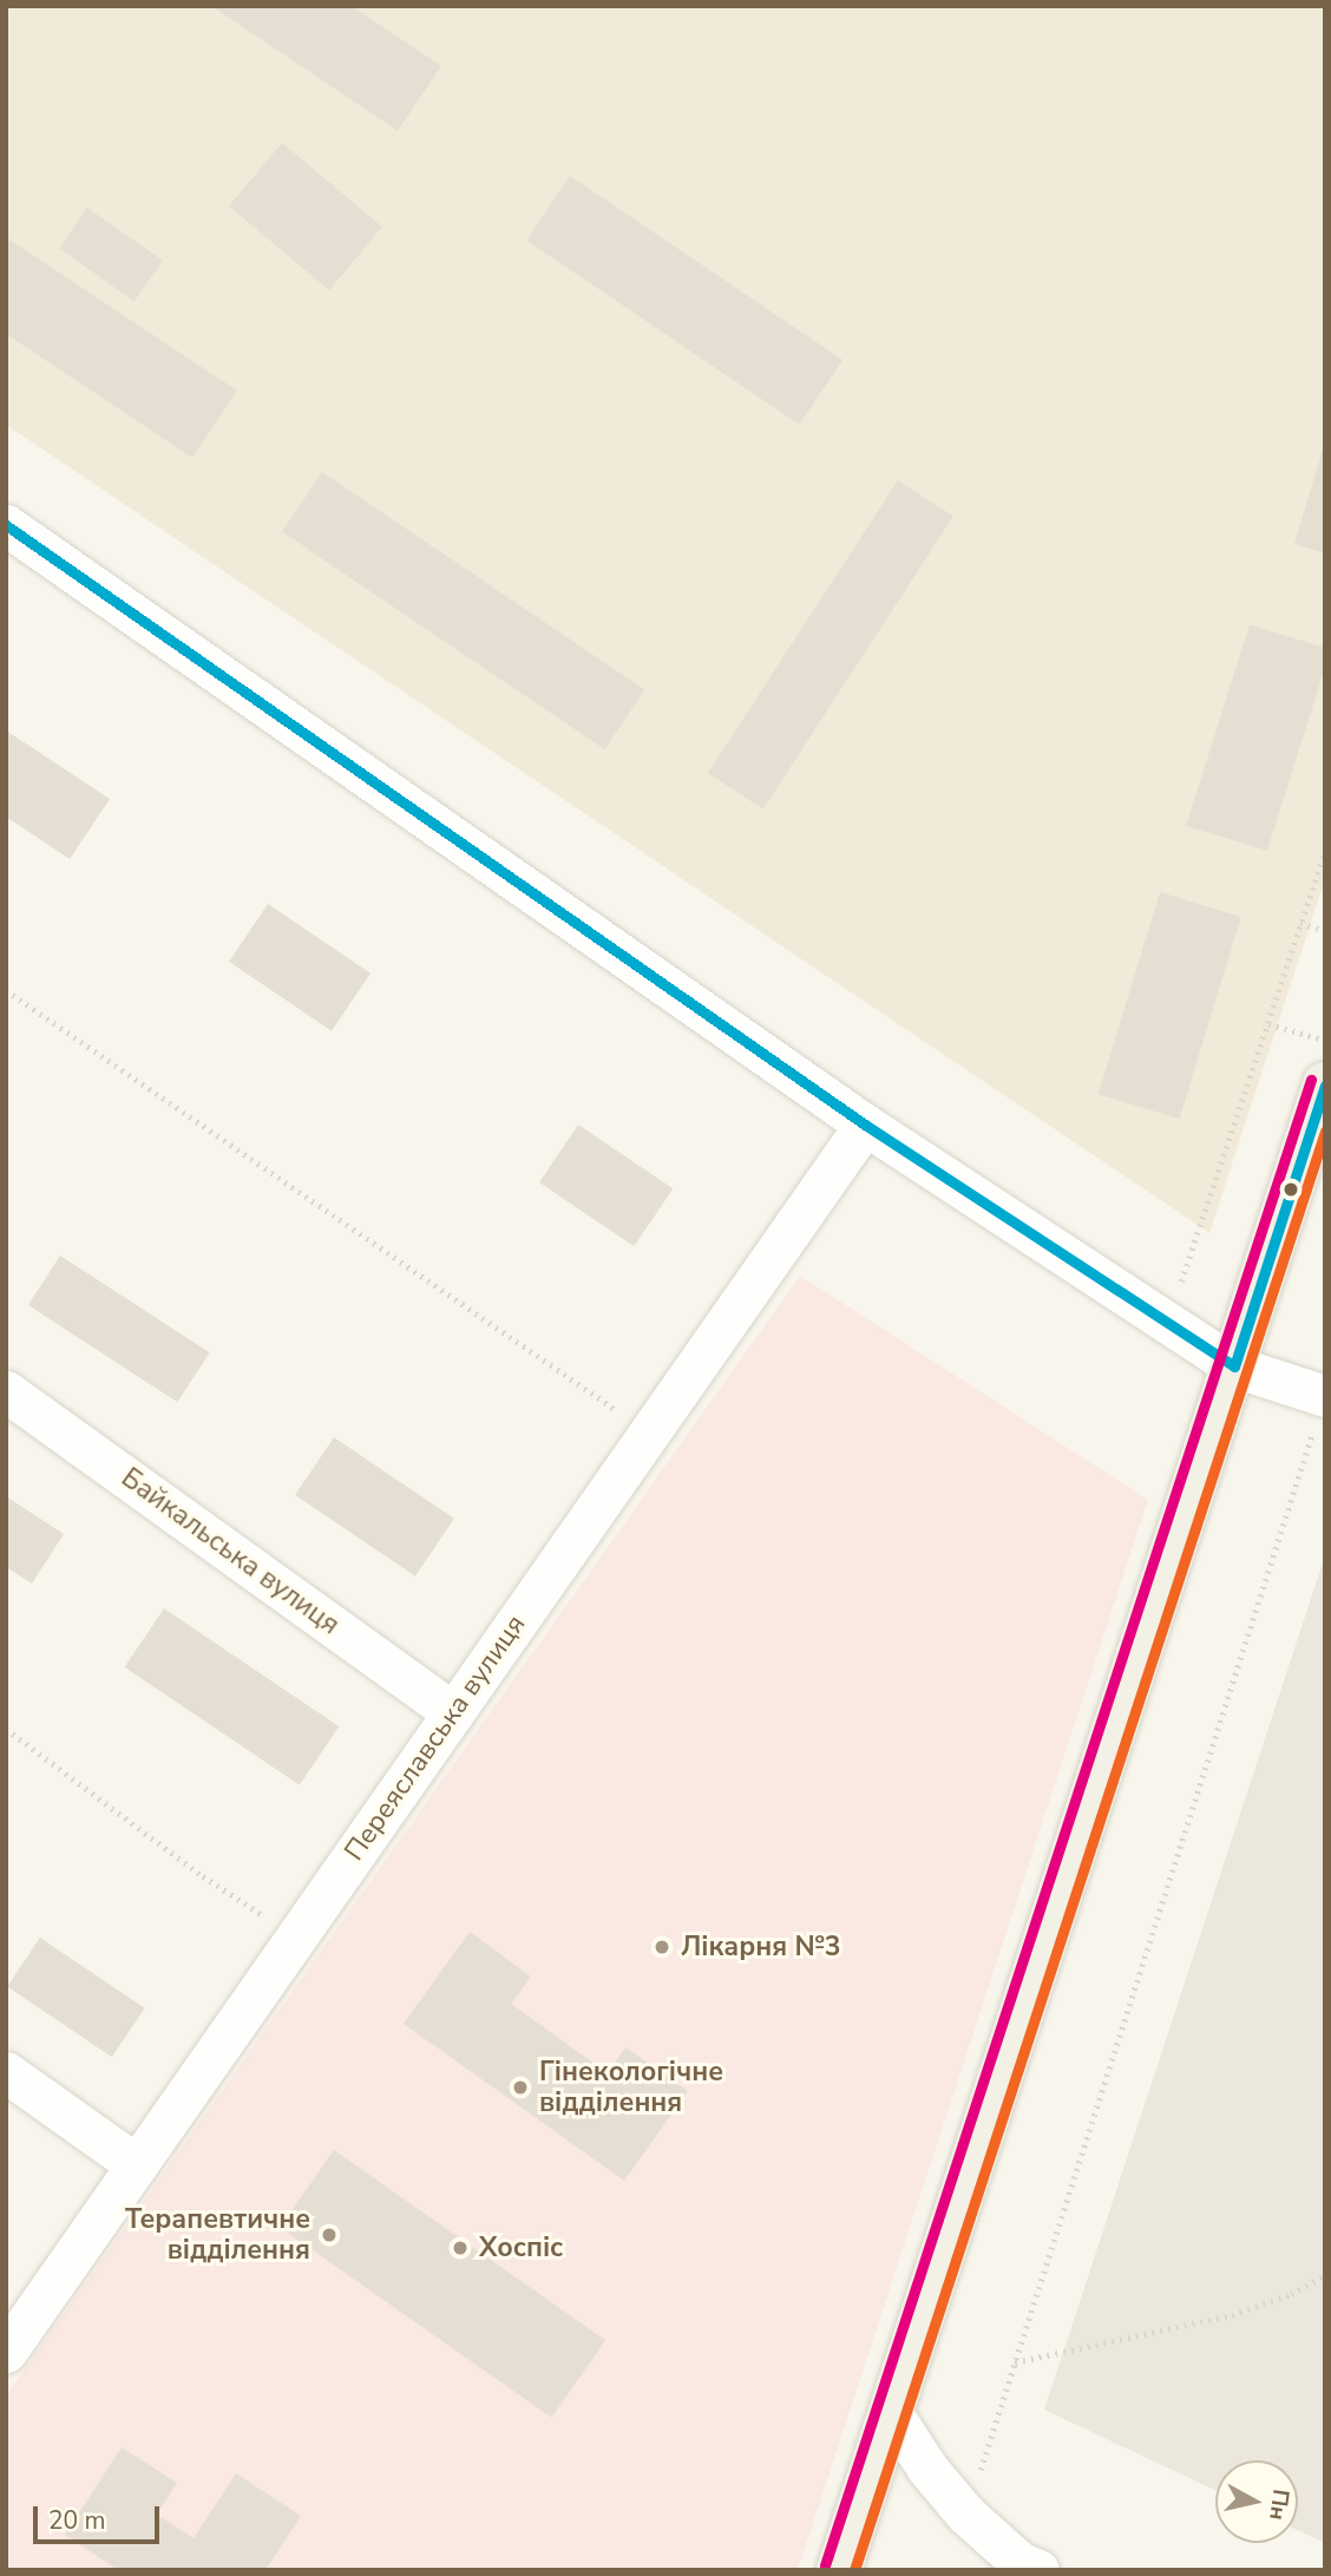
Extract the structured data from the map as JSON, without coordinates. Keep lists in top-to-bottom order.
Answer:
{
  "streets": {
    "street": ["Байкальська вулиця", "Переяславська вулиця"]
  },
  "crossings": [
    ["Байкальська вулиця", "Переяславська вулиця"]
  ],
  "places": [
    "Лікарня №3",
    "Гінекологічне відділення",
    "Терапевтичне відділення",
    "Хоспіс"
  ],
  "scale_bar": "20 m",
  "north": "right"
}
